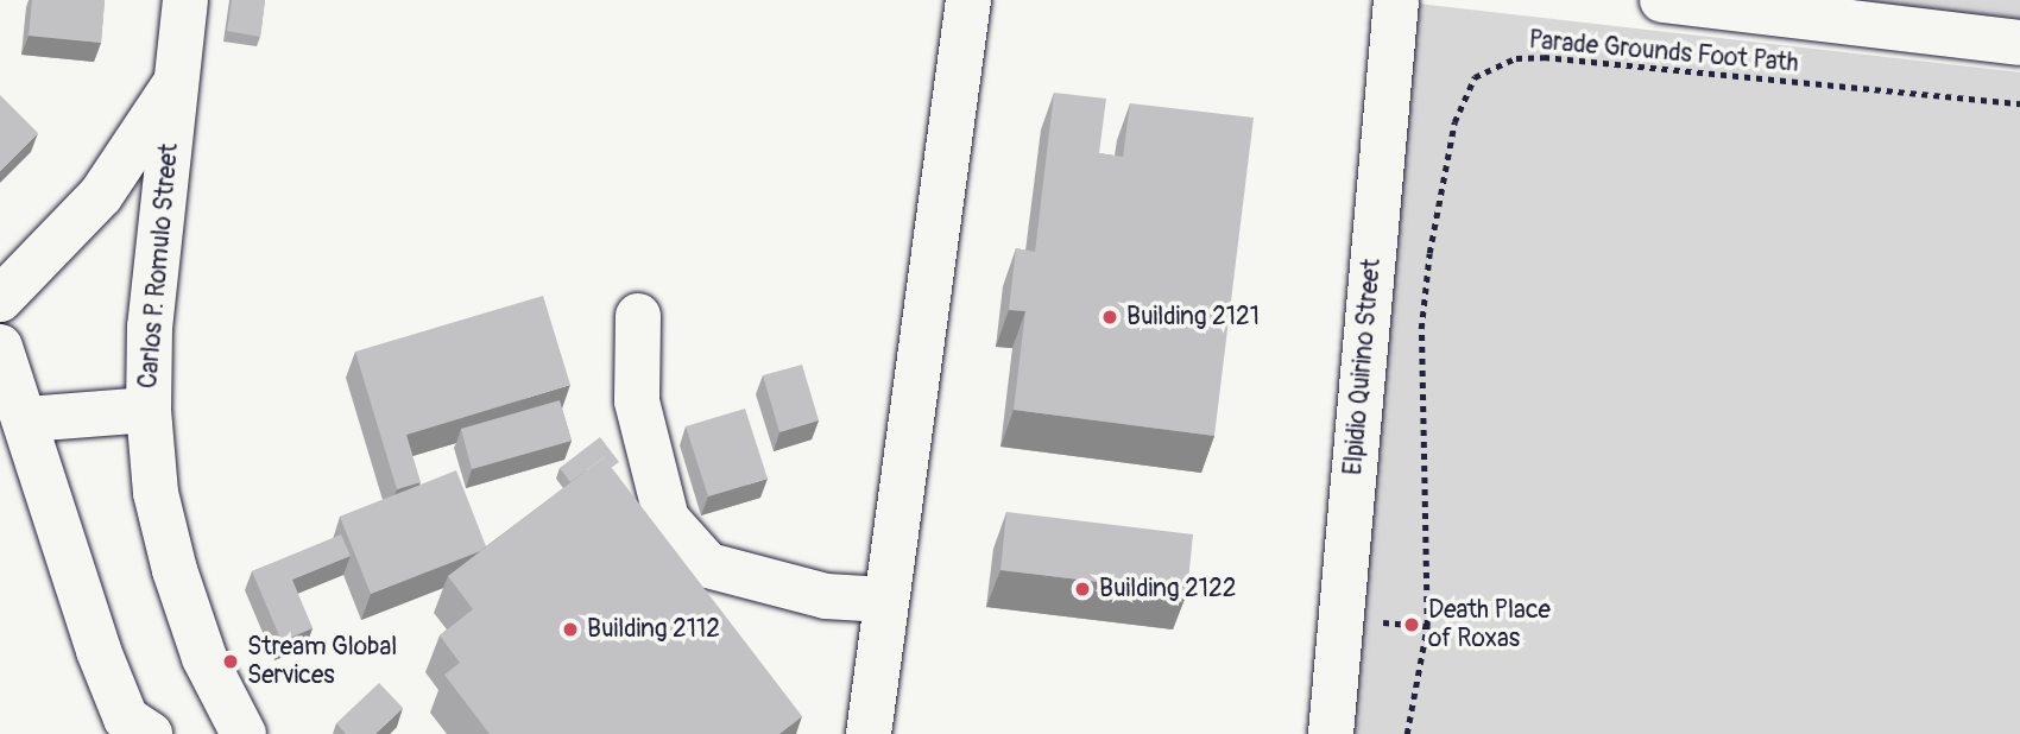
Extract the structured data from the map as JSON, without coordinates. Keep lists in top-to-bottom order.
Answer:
{
  "streets": {
    "street": ["Carlos P. Romulo Street", "Elpidio Quirino Street"],
    "path": ["Parade Grounds Foot Path"]
  },
  "places": [
    "Building 2121",
    "Building 2122",
    "Death Place of Roxas",
    "Building 2112",
    "Stream Global Services"
  ]
}
